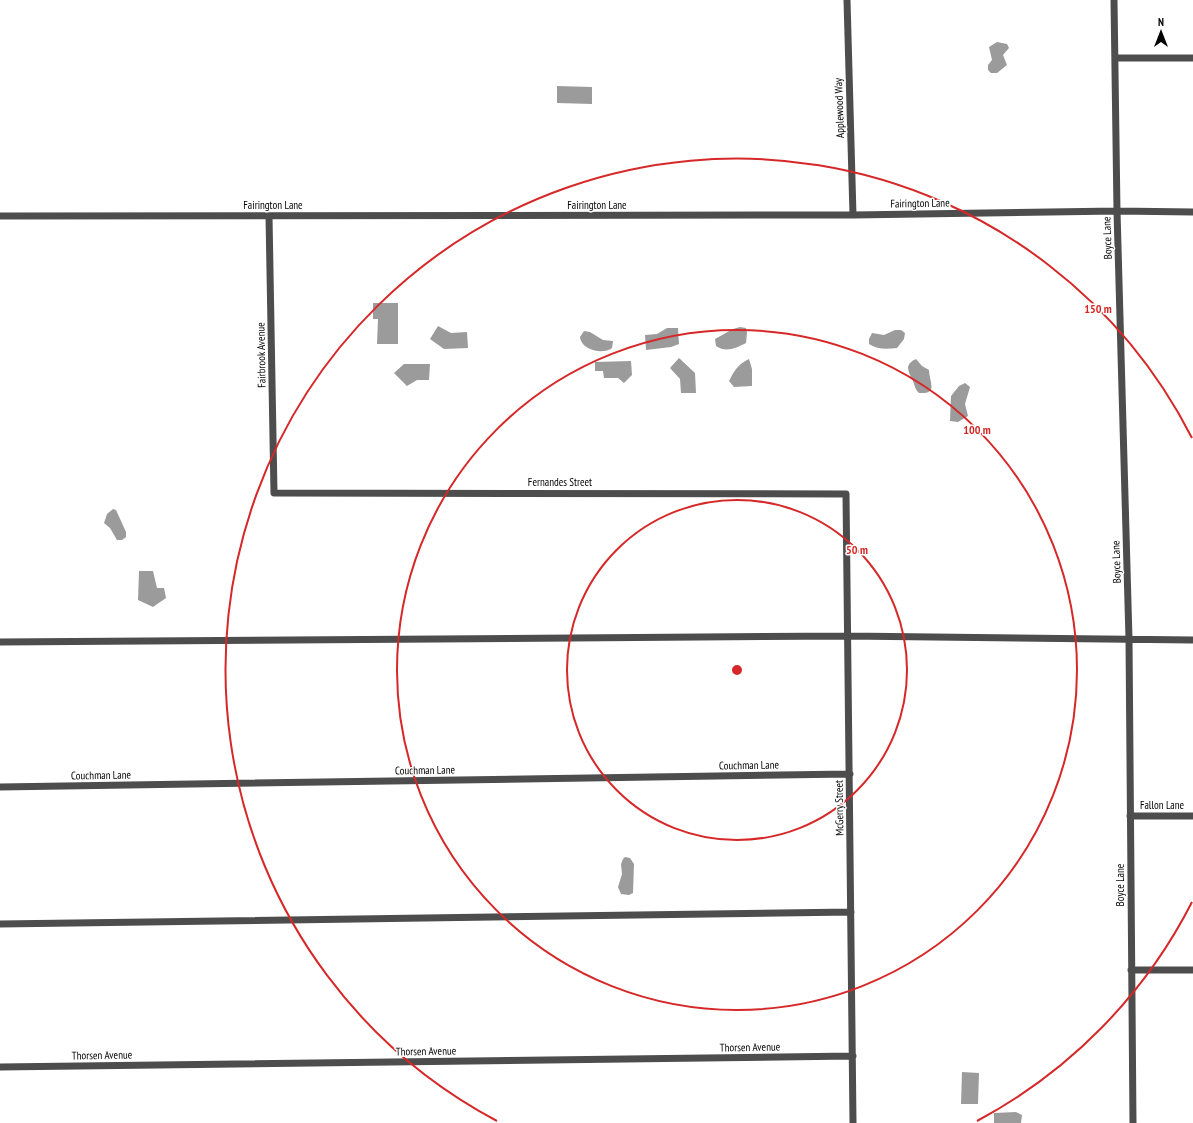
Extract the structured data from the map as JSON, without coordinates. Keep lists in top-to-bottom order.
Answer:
{
  "streets": {
    "street": [
      "Applewood Way",
      "Fairington Lane",
      "Boyce Lane",
      "Fairbrook Avenue",
      "Fernandes Street",
      "Couchman Lane",
      "Fallon Lane",
      "McGerry Street",
      "Thorsen Avenue"
    ]
  },
  "crossings": [
    ["Applewood Way", "Fairington Lane"],
    ["Fairington Lane", "Boyce Lane"],
    ["Fairington Lane", "Fairbrook Avenue"],
    ["Boyce Lane", "Fallon Lane"],
    ["Fairbrook Avenue", "Fernandes Street"],
    ["Fernandes Street", "McGerry Street"],
    ["Couchman Lane", "McGerry Street"],
    ["McGerry Street", "Thorsen Avenue"]
  ],
  "north": "top",
  "rings": ["150 m", "100 m", "50 m"]
}
